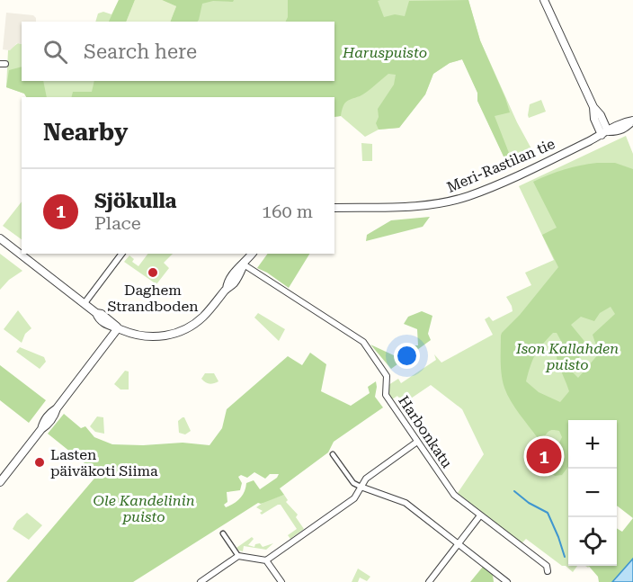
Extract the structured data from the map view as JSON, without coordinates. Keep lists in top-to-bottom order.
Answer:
{
  "streets": {
    "street": ["Meri-Rastilan tie", "Harbonkatu"]
  },
  "parks": ["Haruspuisto", "Ison Kallahden puisto", "Ole Kandelinin puisto"],
  "places": ["Daghem Strandboden", "Lasten päiväkoti Siima"],
  "page": {
    "search": "Search here",
    "heading": "Nearby",
    "list": [
      {
        "mark": "1",
        "name": "Sjökulla",
        "note": "Place",
        "value": "160 m"
      }
    ],
    "map_buttons": ["+", "−"],
    "pins": "1"
  }
}
